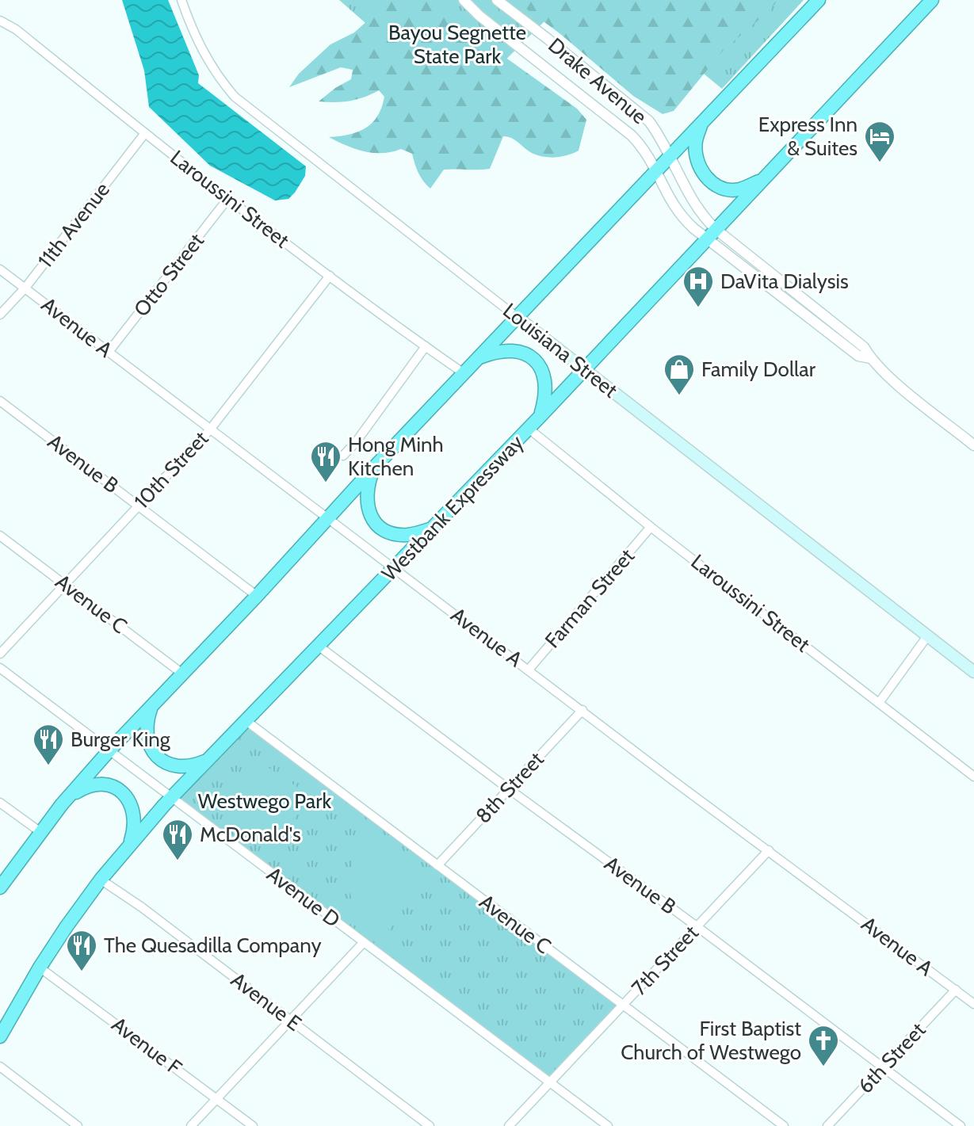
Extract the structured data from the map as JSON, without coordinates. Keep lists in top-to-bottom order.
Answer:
{
  "streets": {
    "highway": ["Westbank Expressway"],
    "main road": ["Louisiana Street"],
    "street": [
      "Drake Avenue",
      "Laroussini Street",
      "11th Avenue",
      "Otto Street",
      "Avenue A",
      "Avenue B",
      "10th Street",
      "Farman Street",
      "Avenue C",
      "8th Street",
      "Avenue D",
      "7th Street",
      "Avenue E",
      "Avenue F",
      "6th Street"
    ]
  },
  "crossings": [
    ["Drake Avenue", "Westbank Expressway"],
    ["Laroussini Street", "11th Avenue"],
    ["Laroussini Street", "Otto Street"],
    ["Laroussini Street", "10th Street"],
    ["Laroussini Street", "Westbank Expressway"],
    ["Laroussini Street", "Farman Street"],
    ["11th Avenue", "Avenue A"],
    ["Otto Street", "Avenue A"],
    ["Avenue A", "10th Street"],
    ["Avenue A", "Westbank Expressway"],
    ["Avenue A", "Farman Street"],
    ["Avenue A", "8th Street"],
    ["Avenue A", "7th Street"],
    ["Avenue A", "6th Street"],
    ["Louisiana Street", "Westbank Expressway"],
    ["Avenue B", "10th Street"],
    ["Avenue B", "Westbank Expressway"],
    ["Avenue B", "8th Street"],
    ["Avenue B", "7th Street"],
    ["Avenue B", "6th Street"],
    ["10th Street", "Avenue C"],
    ["Westbank Expressway", "Avenue C"],
    ["Westbank Expressway", "Avenue D"],
    ["Westbank Expressway", "Avenue E"],
    ["Westbank Expressway", "Avenue F"],
    ["Avenue C", "8th Street"],
    ["Avenue C", "7th Street"],
    ["Avenue D", "7th Street"]
  ],
  "parks": ["Bayou Segnette State Park", "Westwego Park"],
  "places": {
    "hotel": ["Express Inn & Suites"],
    "hospital": ["DaVita Dialysis"],
    "shop": ["Family Dollar"],
    "restaurant": [
      "Hong Minh Kitchen",
      "Burger King",
      "McDonald's",
      "The Quesadilla Company"
    ],
    "church": ["First Baptist Church of Westwego"]
  }
}
